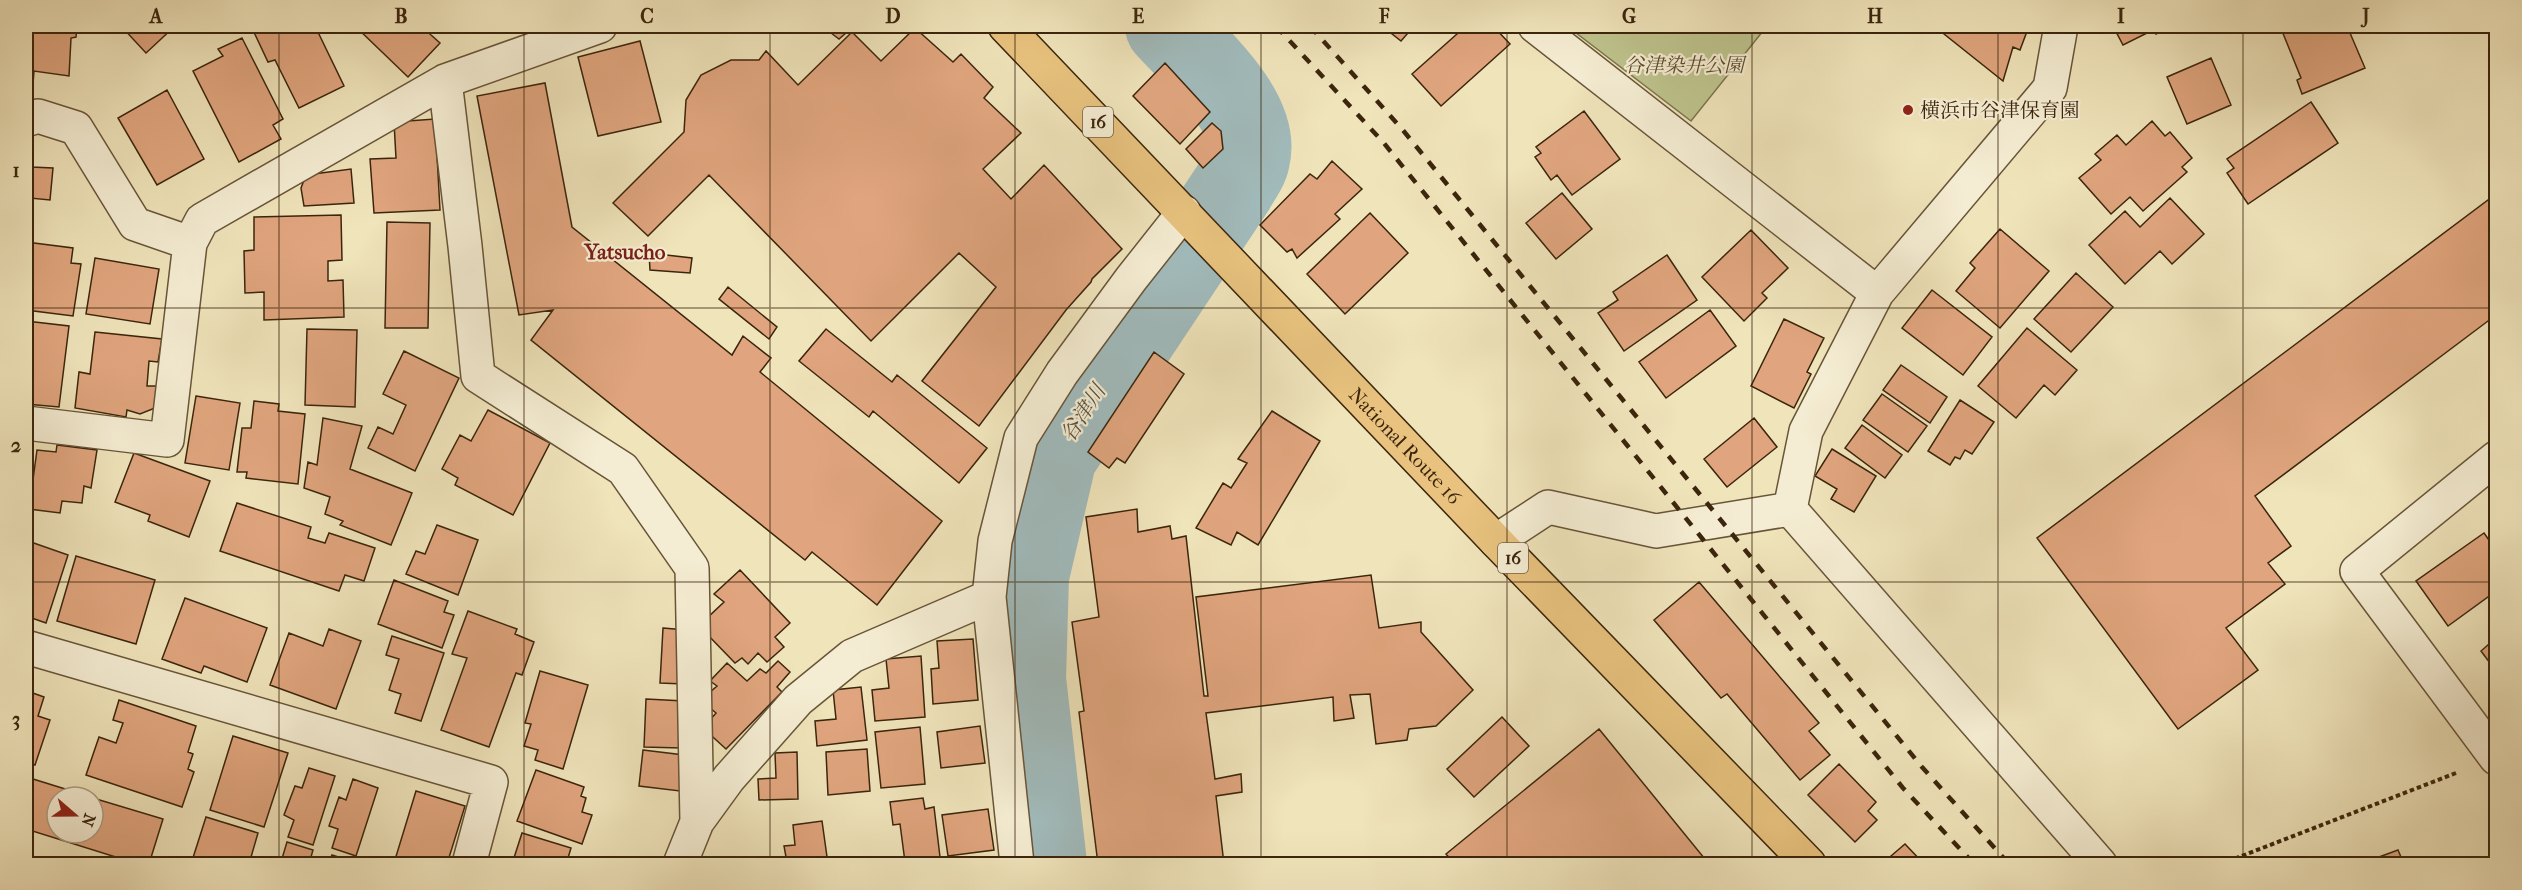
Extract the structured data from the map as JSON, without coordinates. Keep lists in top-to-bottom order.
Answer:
{
  "streets": {
    "highway": ["16", "National Route 16"]
  },
  "districts": ["Yatsucho"],
  "water": ["谷津川"],
  "parks": ["谷津染井公園"],
  "places": ["横浜市谷津保育園"],
  "north": "right",
  "grid": {
    "columns": [
      "A",
      "B",
      "C",
      "D",
      "E",
      "F",
      "G",
      "H",
      "I",
      "J"
    ],
    "rows": ["1", "2", "3"]
  }
}
